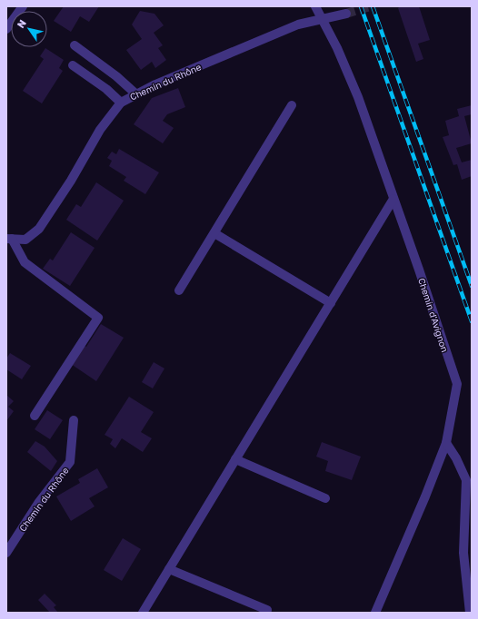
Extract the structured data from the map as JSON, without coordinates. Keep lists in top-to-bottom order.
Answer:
{
  "streets": {
    "street": ["Chemin du Rhône", "Chemin d'Avignon"]
  },
  "crossings": [
    ["Chemin du Rhône", "Chemin d'Avignon"]
  ],
  "north": "top left"
}
